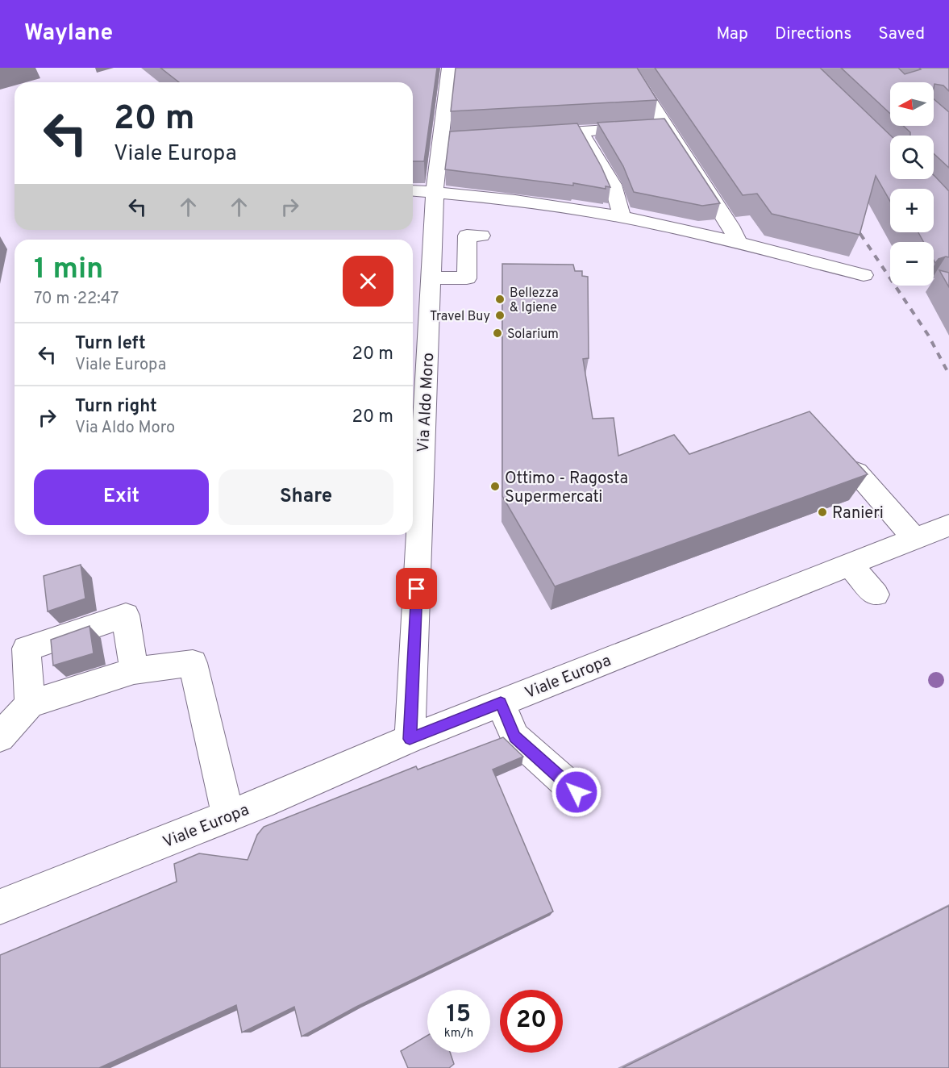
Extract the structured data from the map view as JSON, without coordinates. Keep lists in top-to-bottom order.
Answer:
{
  "streets": {
    "street": ["Via Aldo Moro", "Viale Europa"]
  },
  "crossings": [
    ["Via Aldo Moro", "Viale Europa"]
  ],
  "places": [
    "Bellezza & Igiene",
    "Travel Buy",
    "Solarium",
    "Ottimo - Ragosta Supermercati",
    "Ranieri"
  ],
  "north": "left",
  "page": {
    "header": "Waylane",
    "nav": ["Map", "Directions", "Saved"],
    "map_buttons": ["+", "−"],
    "turn": ["20 m", "Viale Europa"],
    "heading": ["1 min", "70 m · 22:47"],
    "list": [
      {
        "name": "Turn left",
        "note": "Viale Europa",
        "value": "20 m"
      },
      {
        "name": "Turn right",
        "note": "Via Aldo Moro",
        "value": "20 m"
      }
    ],
    "buttons": ["Exit", "Share"],
    "speed": "15 km/h",
    "limit": "20"
  }
}
